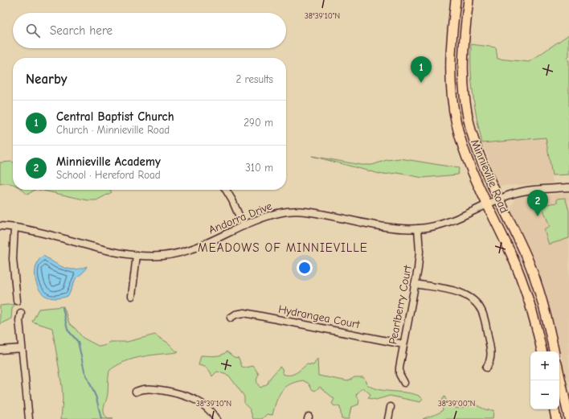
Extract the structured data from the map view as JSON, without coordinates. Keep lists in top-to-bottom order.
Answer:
{
  "streets": {
    "main road": ["Minnieville Road"],
    "street": ["Andorra Drive", "Pearlberry Court", "Hydrangea Court"]
  },
  "crossings": [
    ["Minnieville Road", "Andorra Drive"],
    ["Andorra Drive", "Pearlberry Court"],
    ["Pearlberry Court", "Hydrangea Court"]
  ],
  "districts": ["MEADOWS OF MINNIEVILLE"],
  "page": {
    "search": "Search here",
    "pins": ["1", "2"],
    "heading": ["Nearby", "2 results"],
    "list": [
      {
        "mark": "1",
        "name": "Central Baptist Church",
        "note": "Church · Minnieville Road",
        "value": "290 m"
      },
      {
        "mark": "2",
        "name": "Minnieville Academy",
        "note": "School · Hereford Road",
        "value": "310 m"
      }
    ],
    "map_buttons": ["+", "−"]
  },
  "coordinates": ["38°39'10\"N", "38°39'00\"N"]
}
